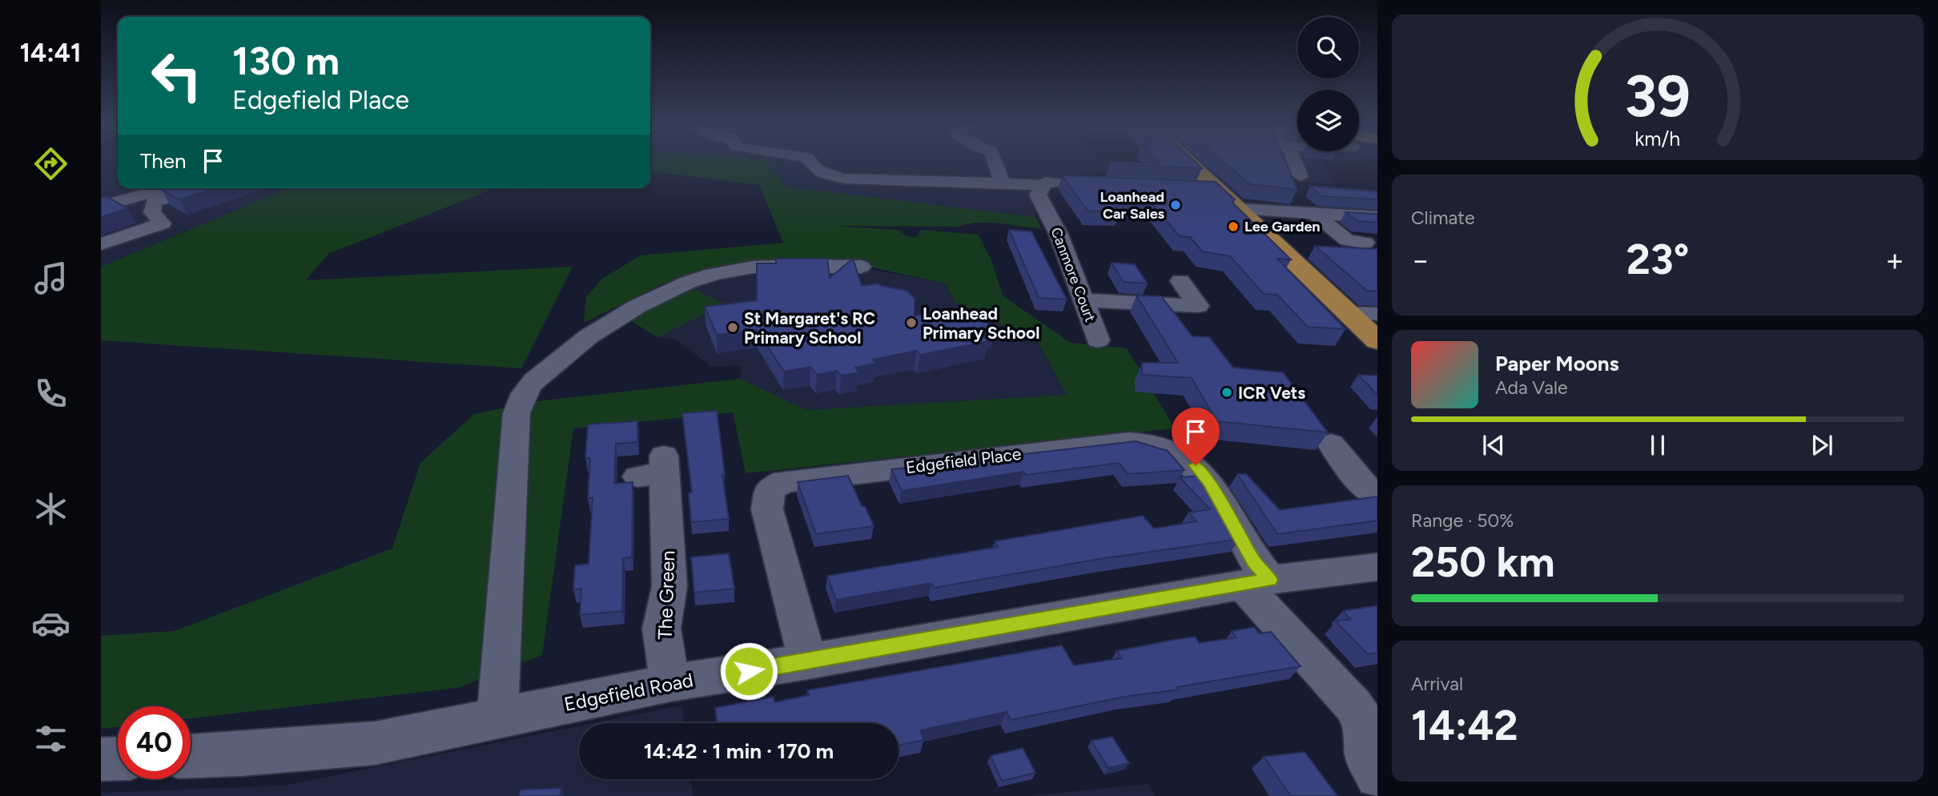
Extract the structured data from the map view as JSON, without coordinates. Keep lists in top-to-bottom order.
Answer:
{
  "streets": {
    "street": [
      "Canmore Court",
      "Edgefield Place",
      "The Green",
      "Edgefield Road"
    ]
  },
  "crossings": [
    ["Edgefield Place", "Edgefield Road"],
    ["The Green", "Edgefield Road"]
  ],
  "places": [
    "Loanhead Car Sales",
    "Lee Garden",
    "Loanhead Primary School",
    "St Margaret's RC Primary School",
    "ICR Vets"
  ],
  "page": {
    "tabs": "14:41",
    "turn": ["130 m", "Edgefield Place"],
    "then": "Then",
    "tile": [
      "Climate",
      ["Range · 50%", "250 km"],
      ["Arrival", "14:42"]
    ],
    "heat": ["−", "23°", "+"],
    "song": ["Paper Moons", "Ada Vale"],
    "limit": "40",
    "trip": "14:42 · 1 min · 170 m",
    "gauge": ["39", "km/h"]
  }
}
